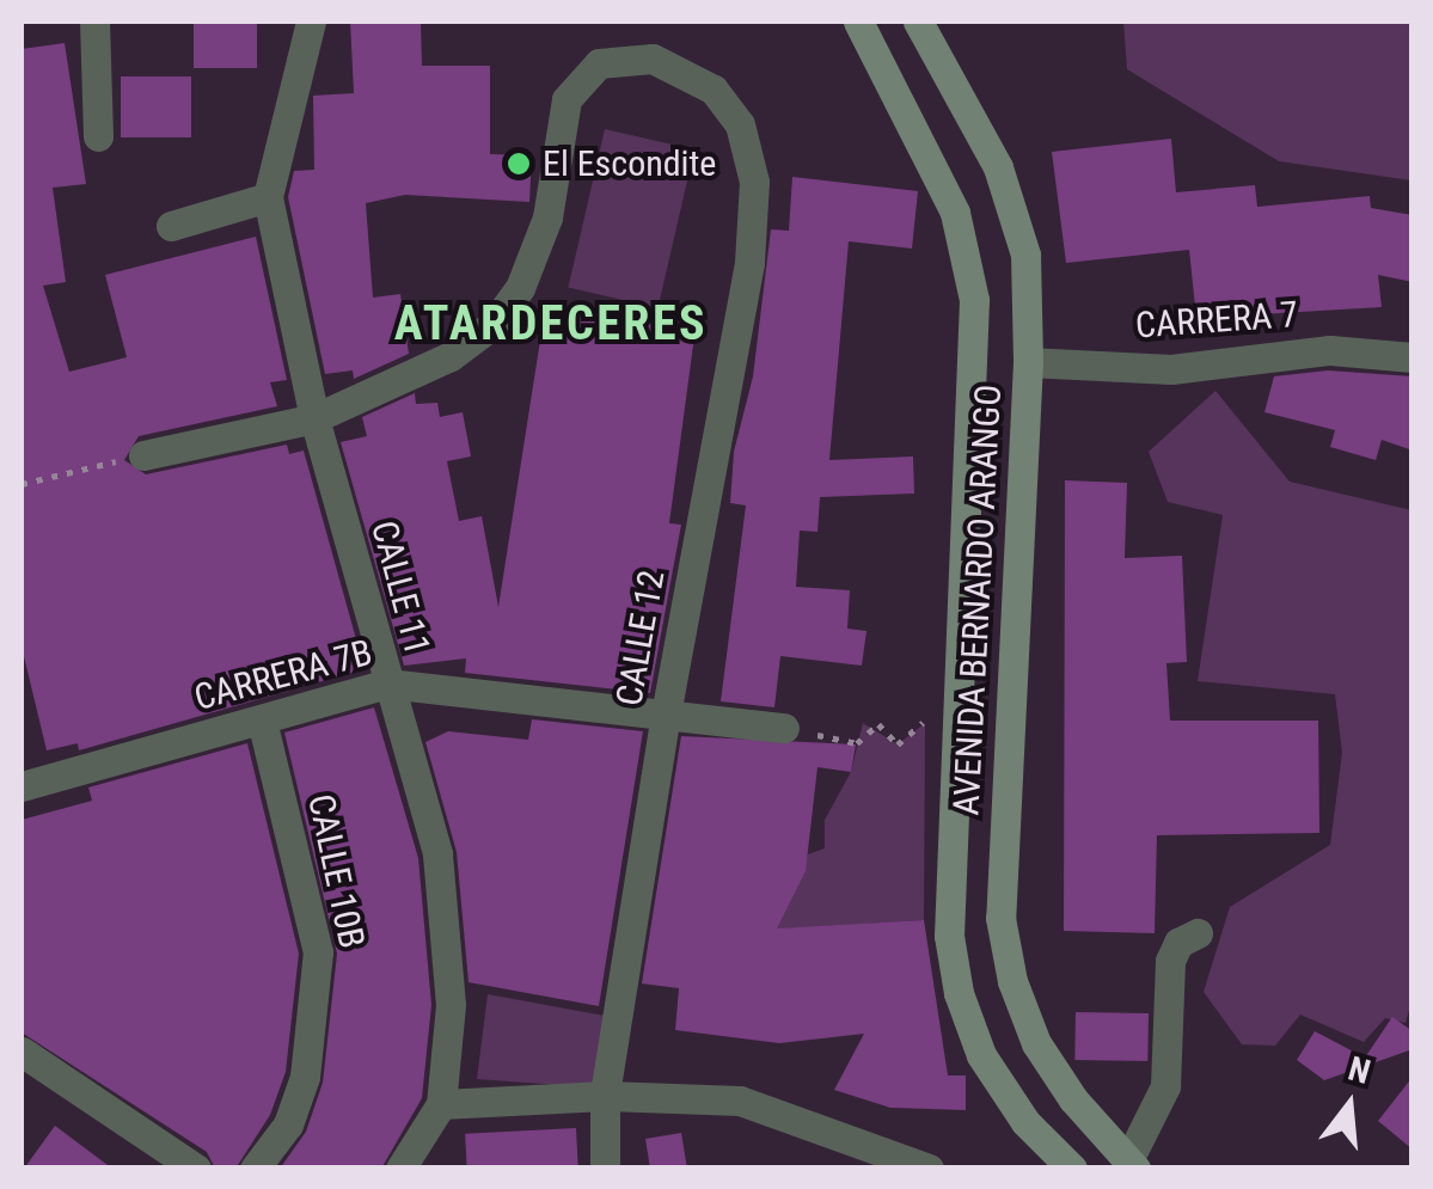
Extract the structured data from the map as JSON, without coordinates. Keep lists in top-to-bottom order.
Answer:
{
  "streets": {
    "main road": ["AVENIDA BERNARDO ARANGO"],
    "street": [
      "CARRERA 7",
      "CALLE 11",
      "CALLE 12",
      "CARRERA 7B",
      "CALLE 10B"
    ]
  },
  "crossings": [
    ["CARRERA 7", "AVENIDA BERNARDO ARANGO"],
    ["CALLE 11", "CALLE 12"],
    ["CALLE 11", "CARRERA 7B"],
    ["CALLE 12", "CARRERA 7B"],
    ["CARRERA 7B", "CALLE 10B"]
  ],
  "districts": ["ATARDECERES"],
  "places": ["El Escondite"],
  "north": "top"
}
